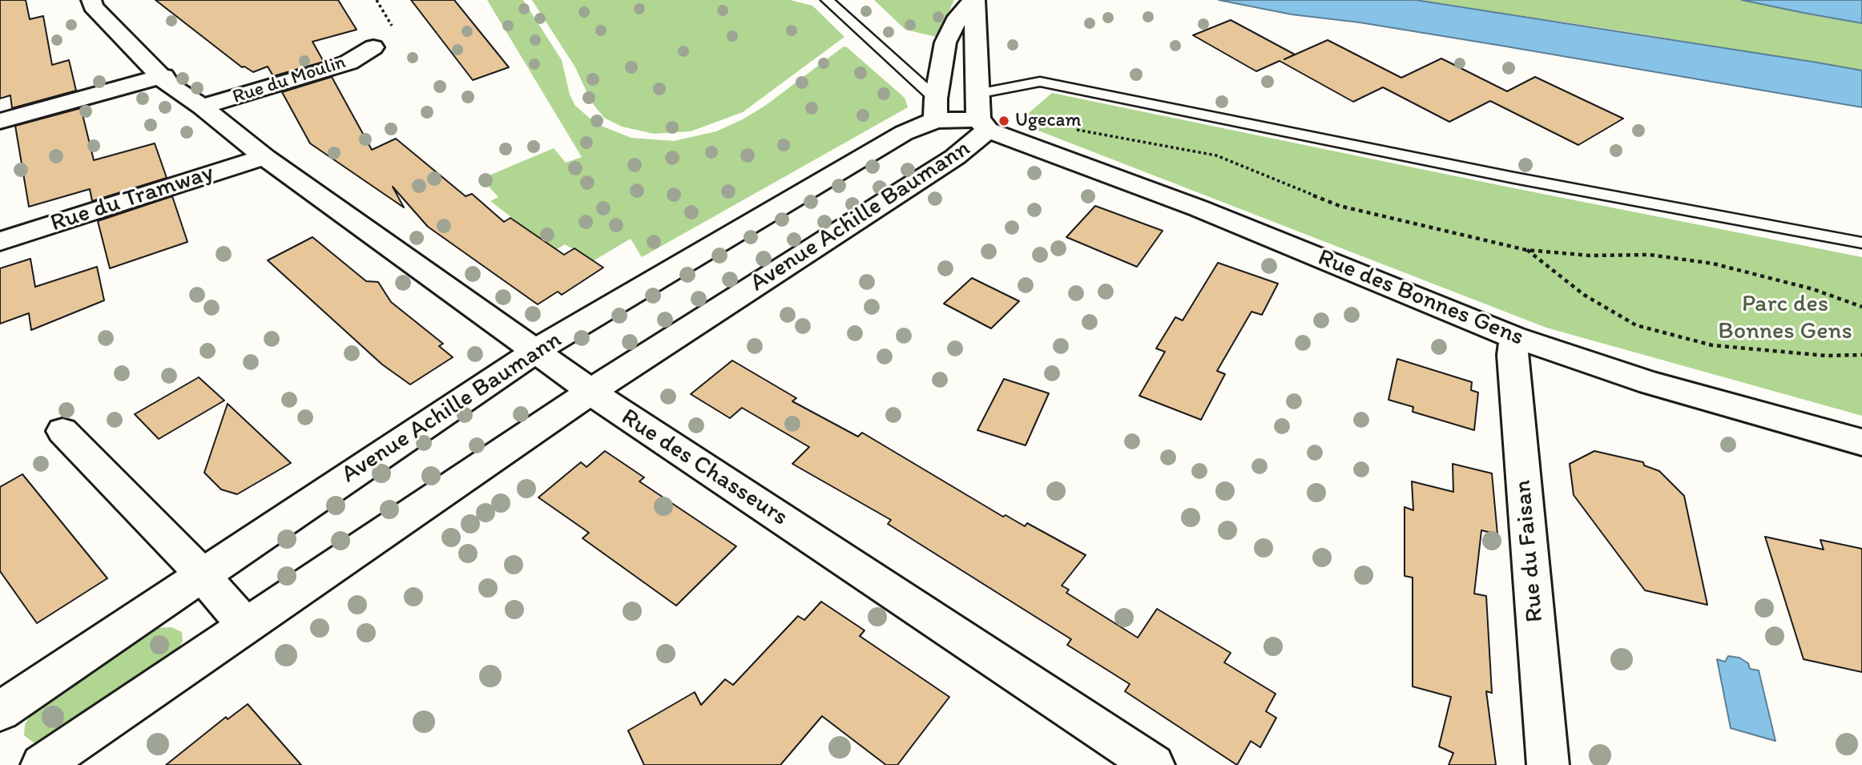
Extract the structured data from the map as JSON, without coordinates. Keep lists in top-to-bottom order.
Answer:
{
  "streets": {
    "street": [
      "Rue du Moulin",
      "Rue du Tramway",
      "Avenue Achille Baumann",
      "Rue des Bonnes Gens",
      "Rue des Chasseurs",
      "Rue du Faisan"
    ]
  },
  "crossings": [
    ["Rue du Moulin", "Rue du Tramway"],
    ["Rue du Moulin", "Rue des Chasseurs"],
    ["Rue du Tramway", "Rue des Chasseurs"],
    ["Avenue Achille Baumann", "Rue des Bonnes Gens"],
    ["Avenue Achille Baumann", "Rue des Chasseurs"],
    ["Rue des Bonnes Gens", "Rue du Faisan"]
  ],
  "parks": ["Parc des Bonnes Gens"],
  "places": ["Ugecam"]
}
